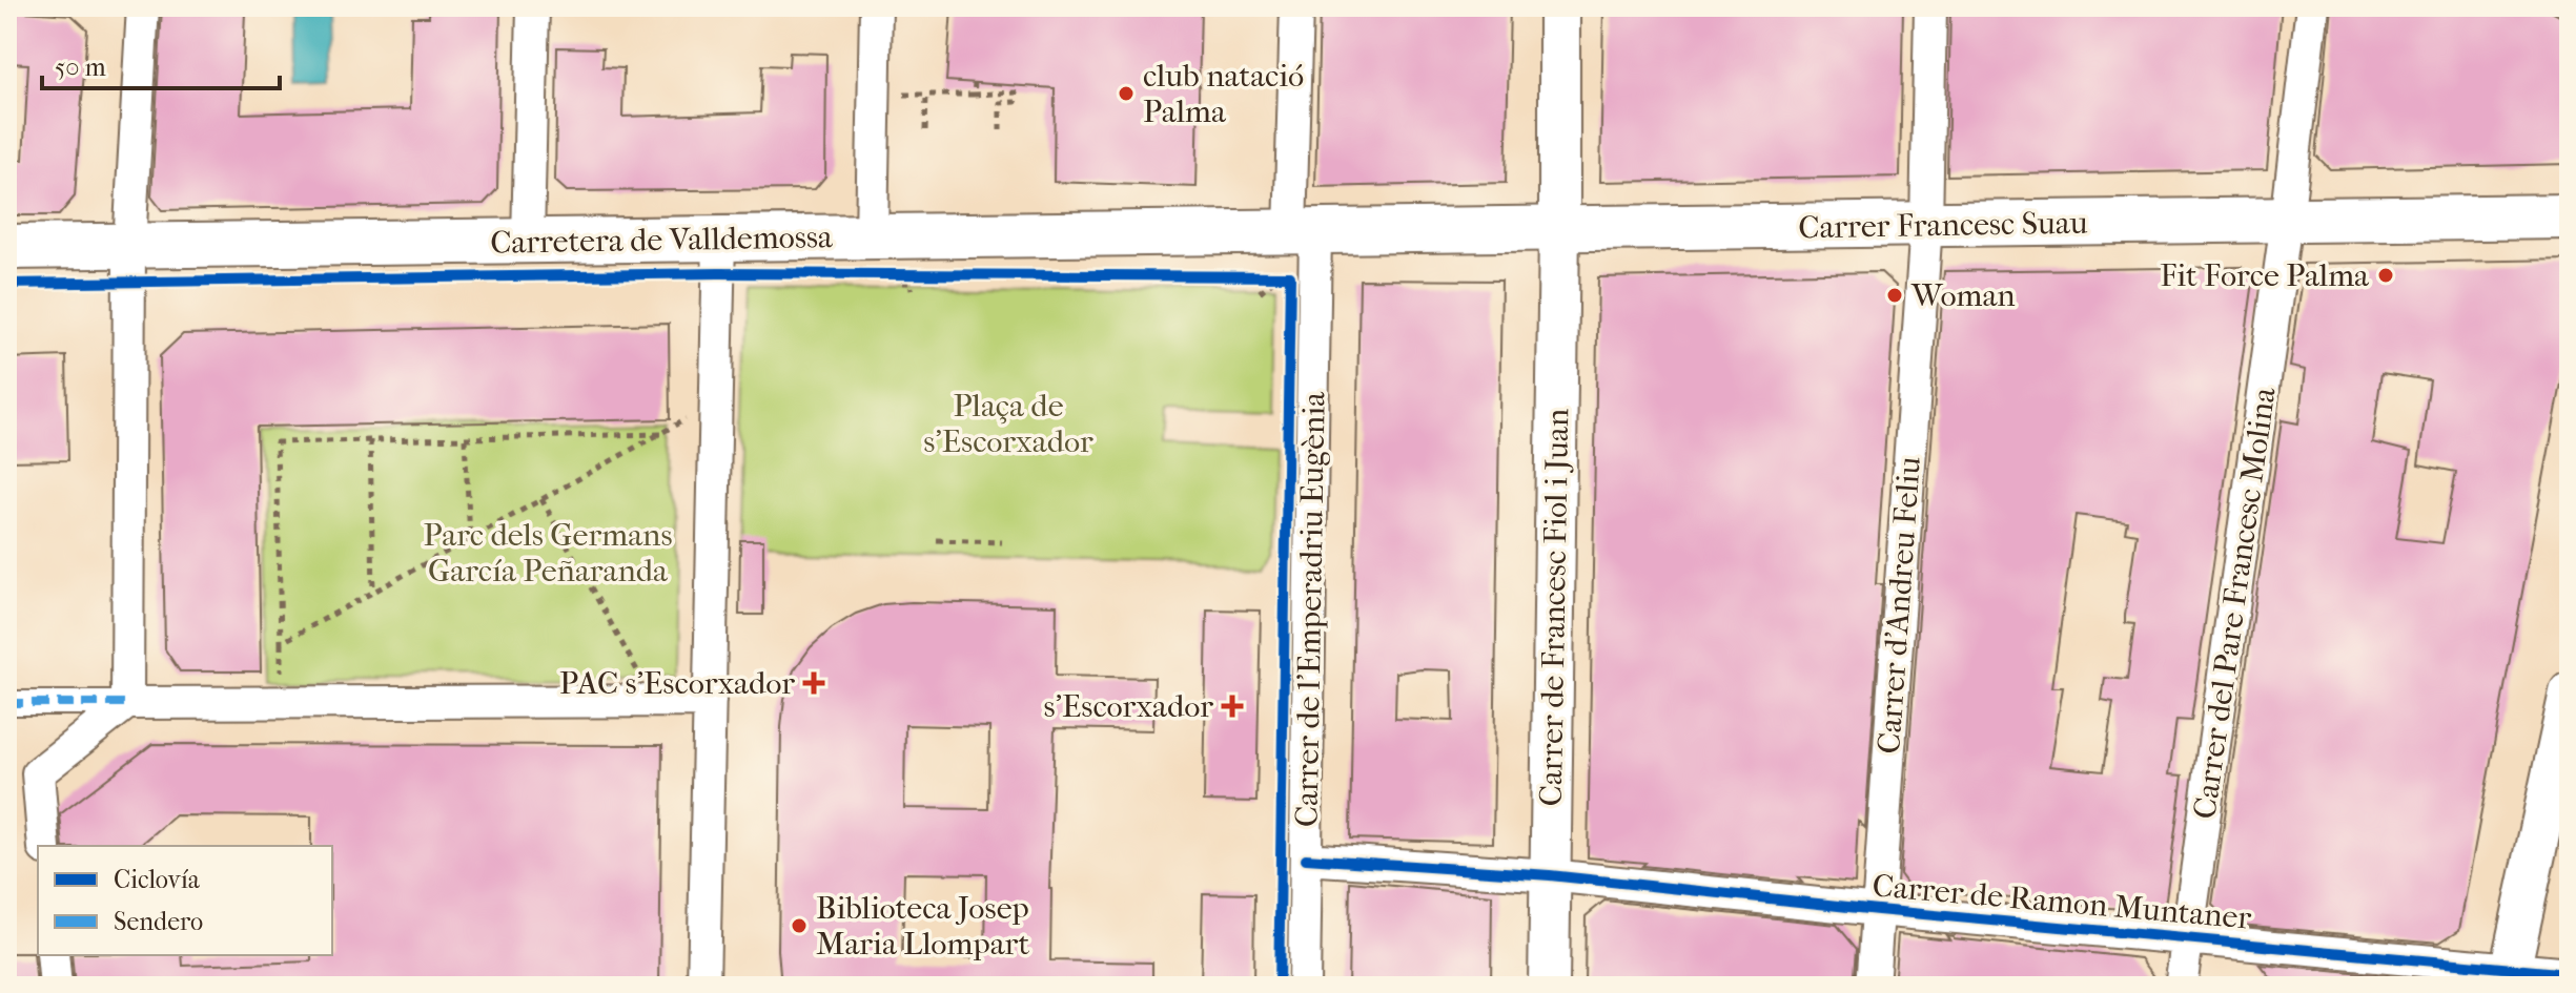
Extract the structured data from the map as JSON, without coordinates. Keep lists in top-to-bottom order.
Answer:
{
  "streets": {
    "main road": ["Carrer Francesc Suau", "Carretera de Valldemossa"],
    "street": [
      "Carrer del Pare Francesc Molina",
      "Carrer d'Andreu Feliu",
      "Carrer de Francesc Fiol i Juan",
      "Carrer de l'Emperadriu Eugènia",
      "Carrer de Ramon Muntaner"
    ]
  },
  "crossings": [
    ["Carrer Francesc Suau", "Carretera de Valldemossa"],
    ["Carrer Francesc Suau", "Carrer del Pare Francesc Molina"],
    ["Carrer Francesc Suau", "Carrer d'Andreu Feliu"],
    ["Carrer Francesc Suau", "Carrer de Francesc Fiol i Juan"],
    ["Carrer Francesc Suau", "Carrer de l'Emperadriu Eugènia"],
    ["Carretera de Valldemossa", "Carrer de l'Emperadriu Eugènia"],
    ["Carrer del Pare Francesc Molina", "Carrer de Ramon Muntaner"],
    ["Carrer d'Andreu Feliu", "Carrer de Ramon Muntaner"],
    ["Carrer de Francesc Fiol i Juan", "Carrer de Ramon Muntaner"]
  ],
  "parks": ["Plaça de s'Escorxador", "Parc dels Germans García Peñaranda"],
  "places": {
    "other": [
      "club natació Palma",
      "Fit Force Palma",
      "Woman",
      "Biblioteca Josep Maria Llompart"
    ],
    "health": ["PAC s'Escorxador", "s'Escorxador"]
  },
  "legend": ["Ciclovía", "Sendero"],
  "scale_bar": "50 m"
}
